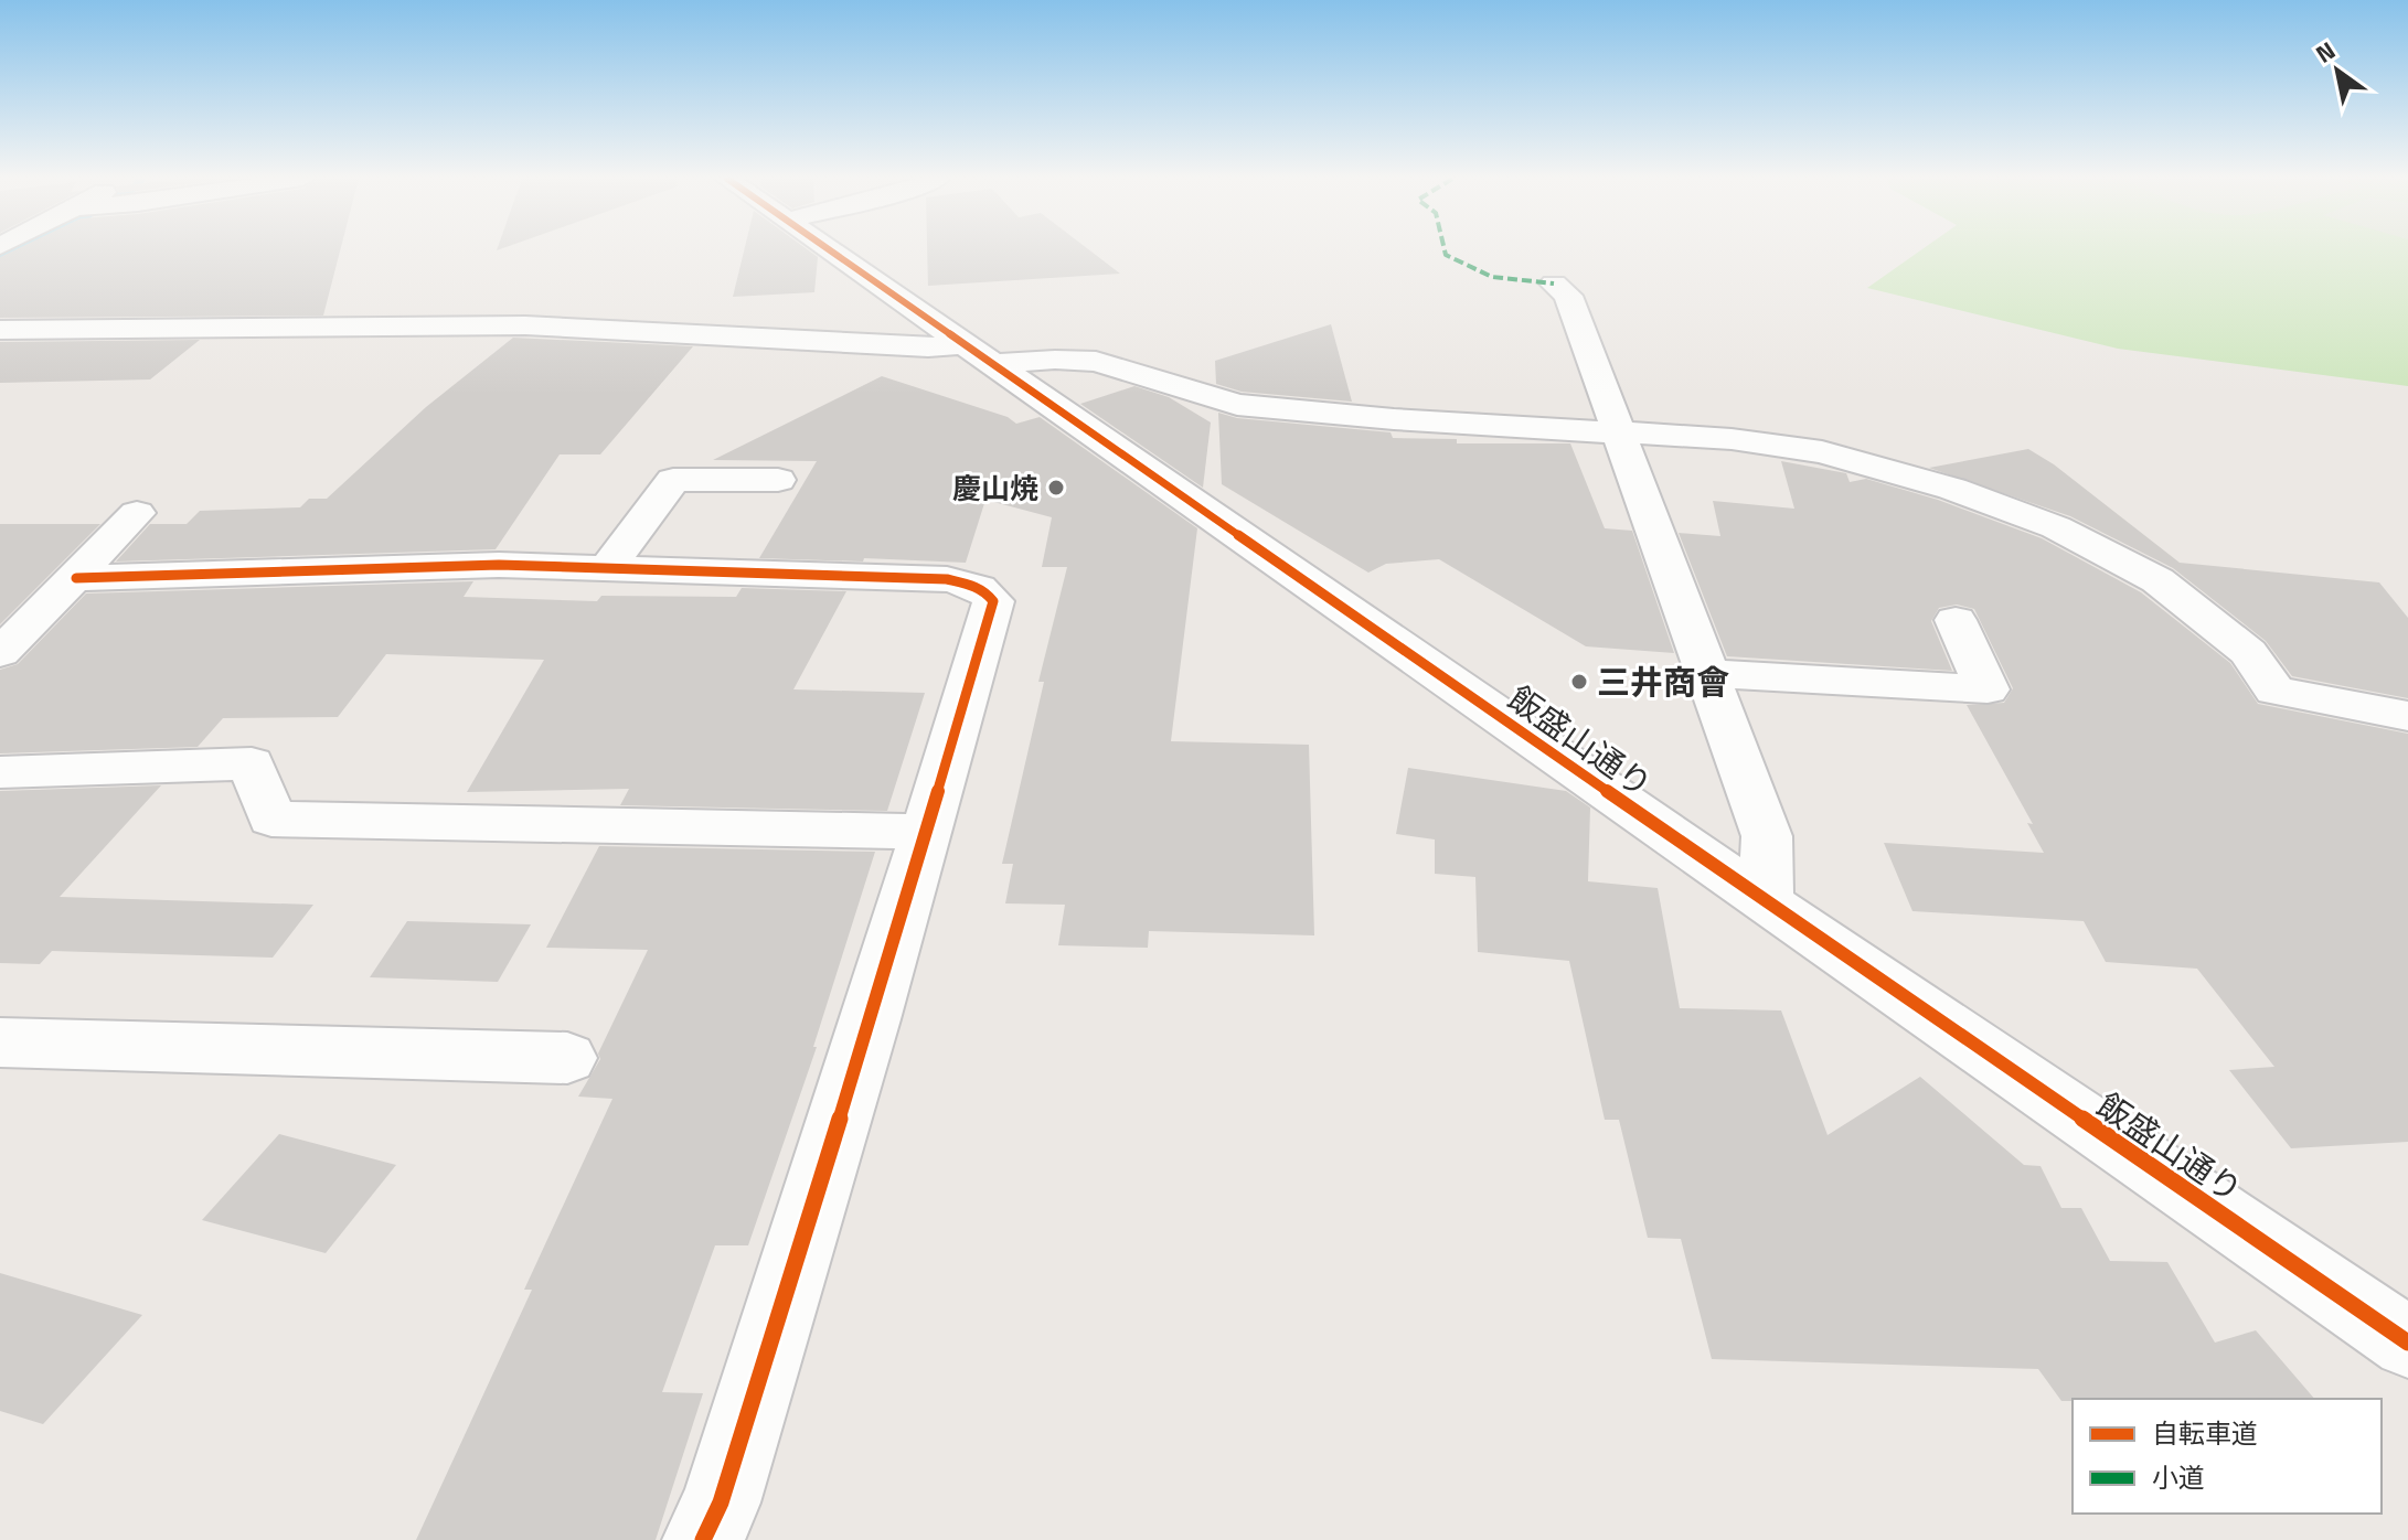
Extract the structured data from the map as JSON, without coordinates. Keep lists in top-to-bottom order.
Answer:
{
  "streets": {
    "street": ["飯盛山通り"]
  },
  "places": ["慶山焼", "三井商會"],
  "legend": ["自転車道", "小道"],
  "north": "top left"
}
